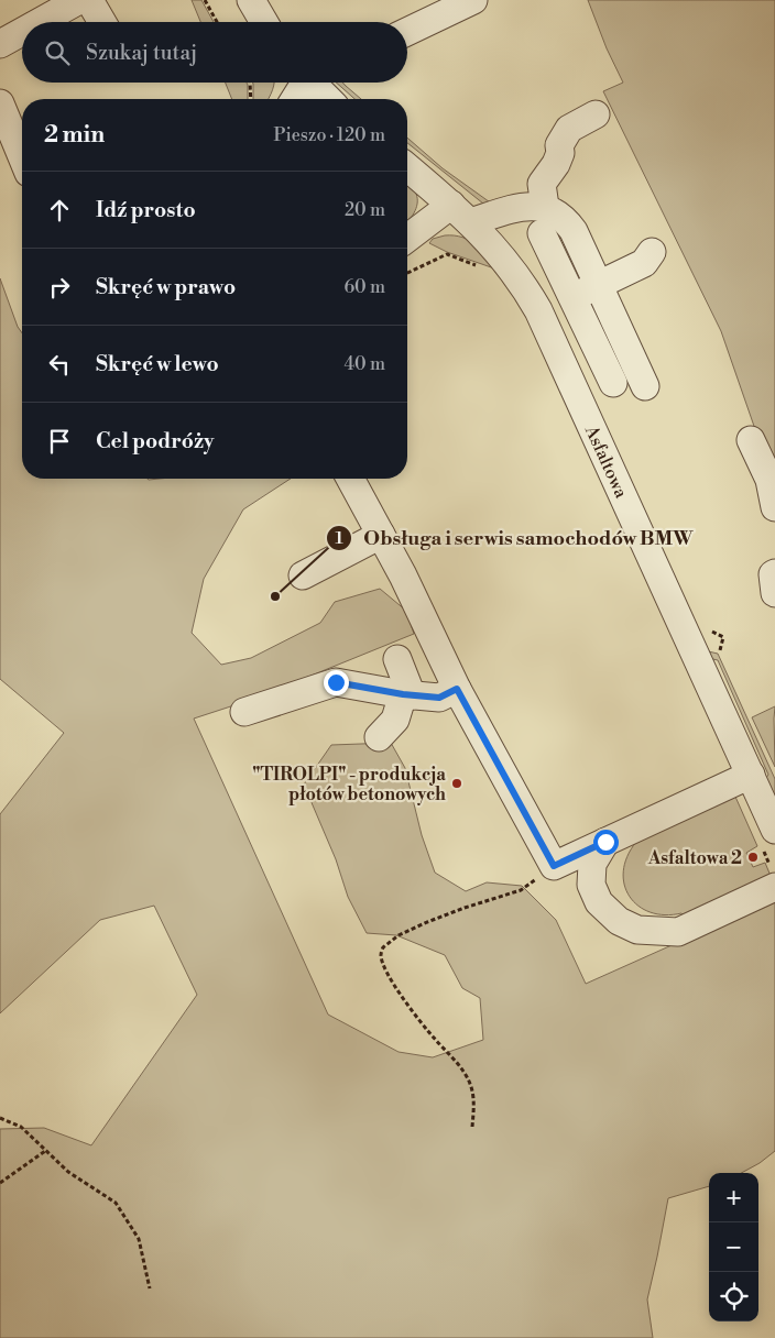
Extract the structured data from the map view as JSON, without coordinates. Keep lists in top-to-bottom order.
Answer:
{
  "streets": {
    "street": ["Asfaltowa"]
  },
  "places": ["Obsługa i serwis samochodów BMW", "\"TIROLPI\" - produkcja płotów betonowych", "Asfaltowa 2"],
  "page": {
    "search": "Szukaj tutaj",
    "heading": ["2 min", "Pieszo · 120 m"],
    "list": [
      ["Idź prosto", "20 m"],
      ["Skręć w prawo", "60 m"],
      ["Skręć w lewo", "40 m"],
      "Cel podróży"
    ],
    "map_buttons": ["+", "−"]
  }
}
